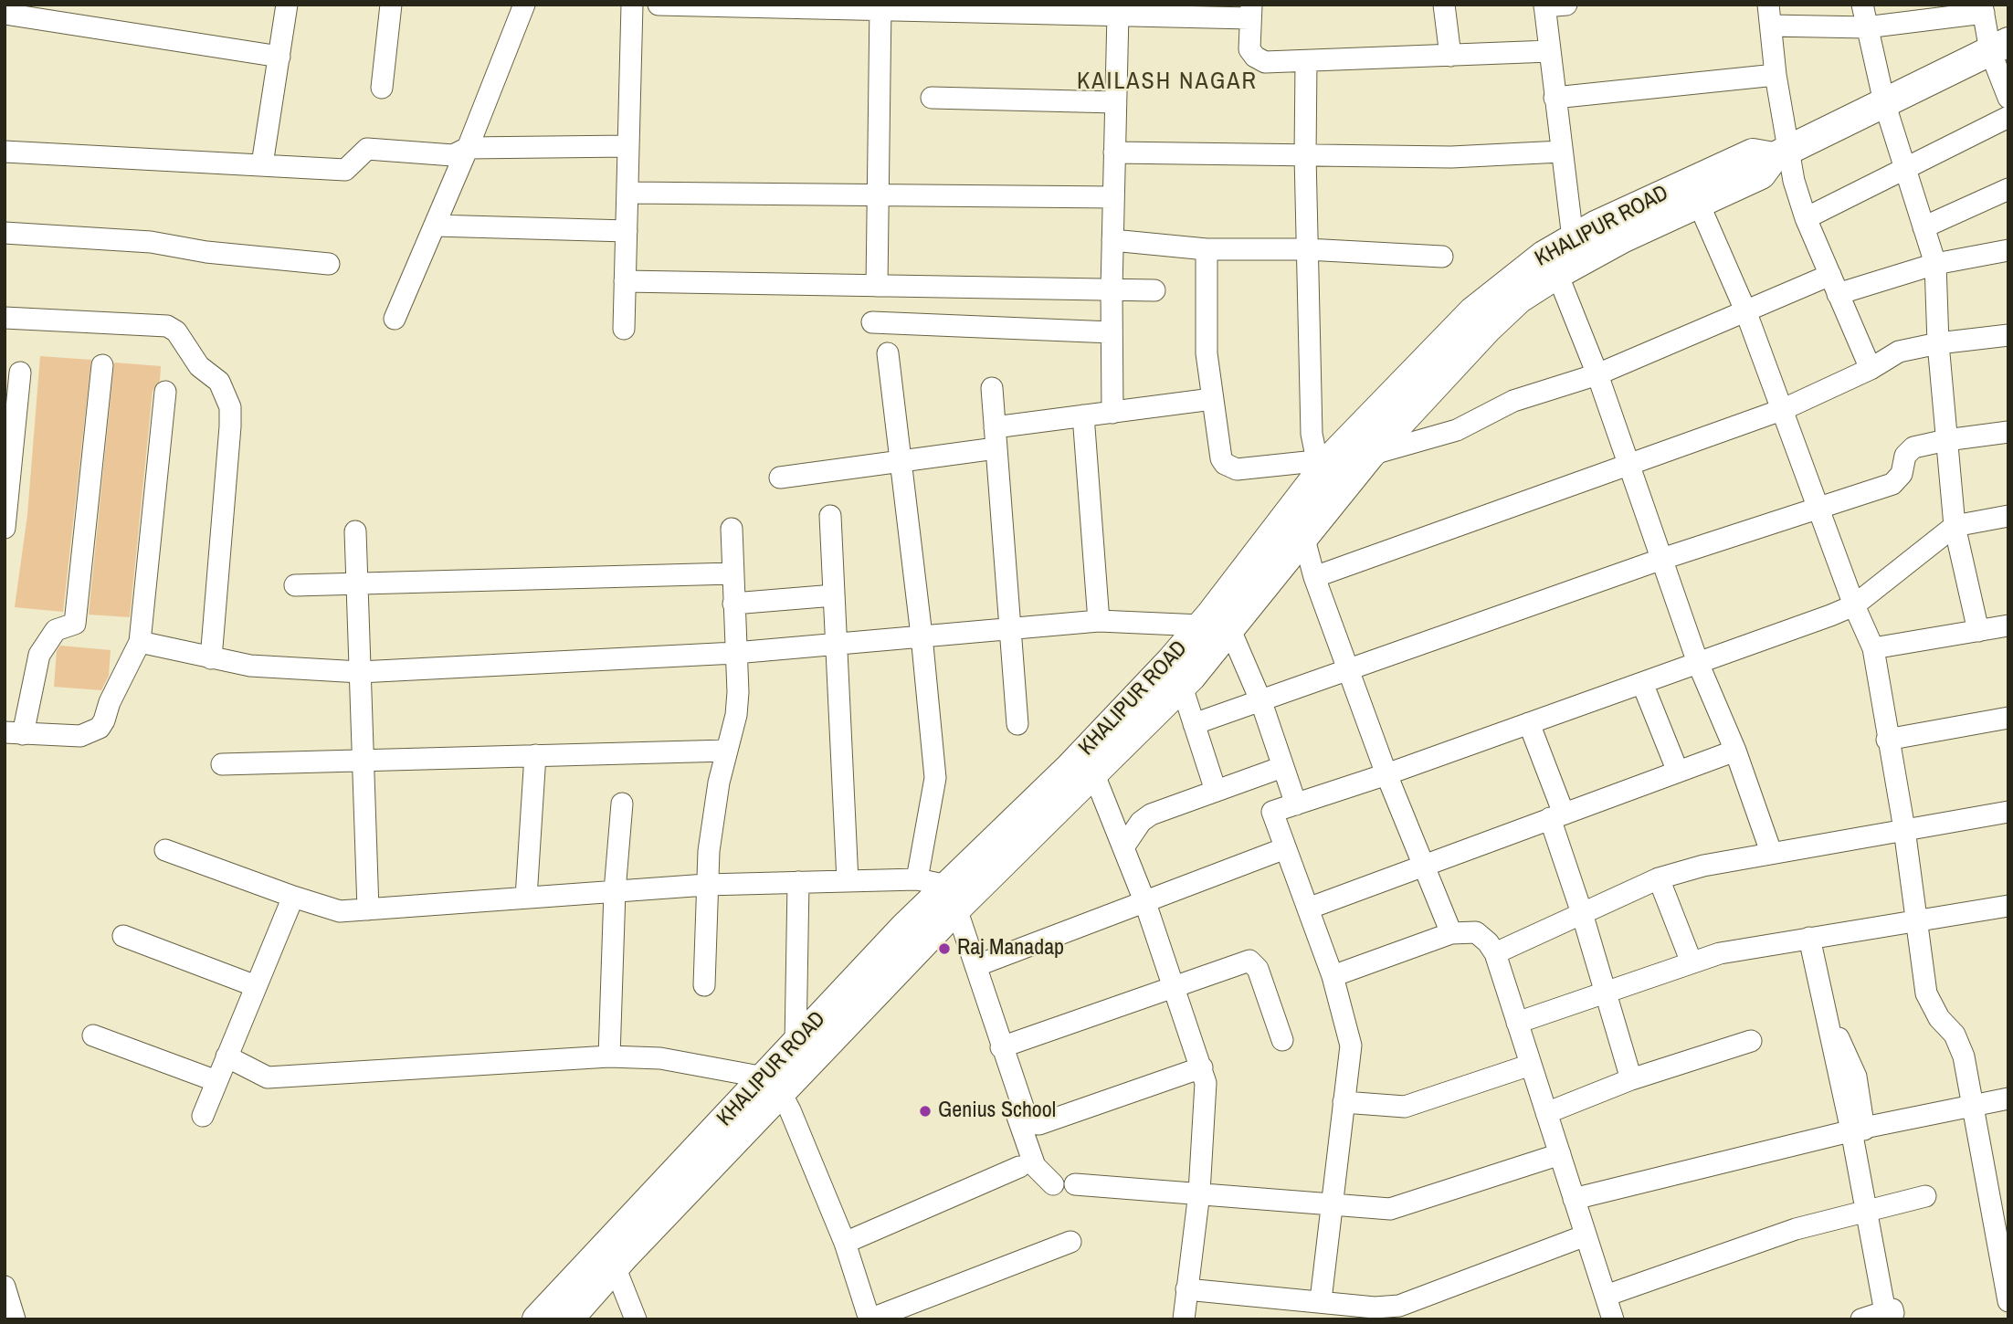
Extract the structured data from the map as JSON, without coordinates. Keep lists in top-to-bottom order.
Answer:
{
  "streets": {
    "street": ["KHALIPUR ROAD"]
  },
  "districts": ["KAILASH NAGAR"],
  "places": ["Raj Manadap", "Genius School"]
}
